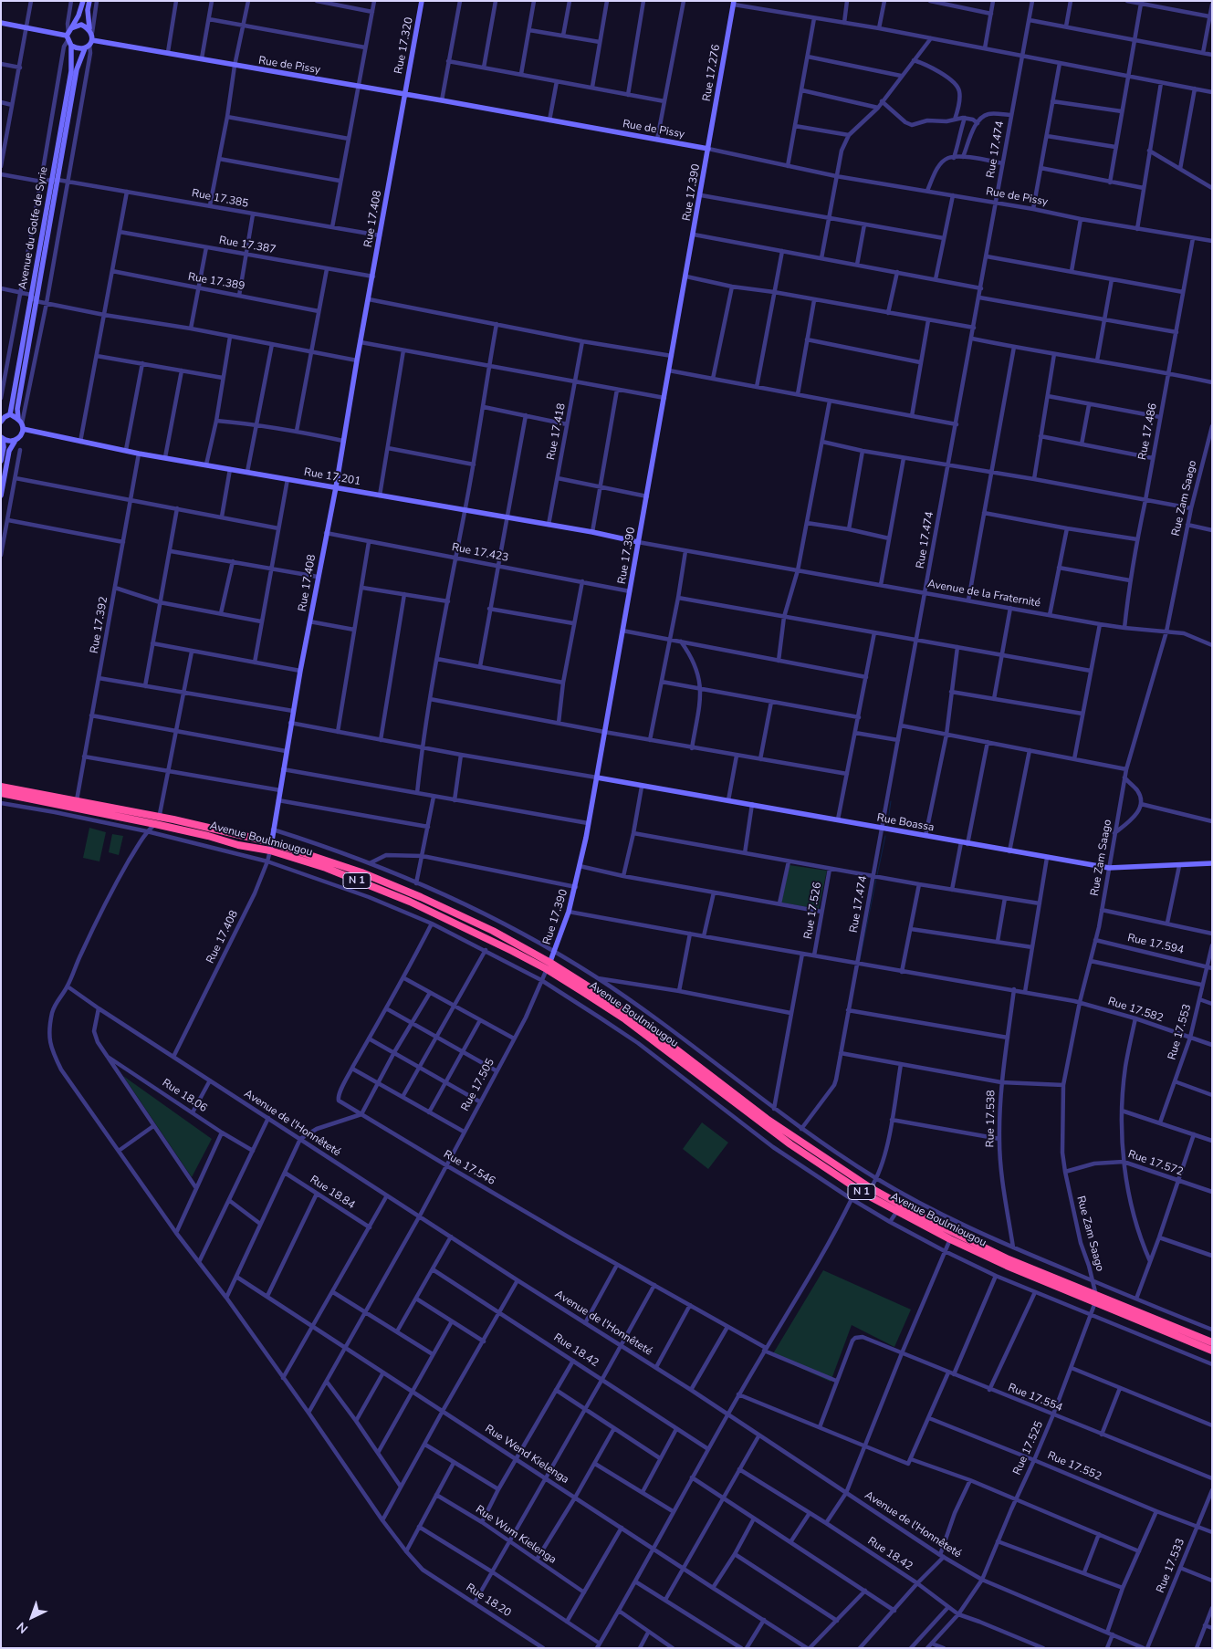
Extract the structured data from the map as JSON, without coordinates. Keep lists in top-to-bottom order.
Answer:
{
  "streets": {
    "highway": ["Avenue Boulmiougou", "N 1"],
    "street": [
      "Rue 17.320",
      "Rue de Pissy",
      "Rue 17.276",
      "Rue 17.474",
      "Rue 17.390",
      "Rue 17.385",
      "Rue 17.408",
      "Avenue du Golfe de Syrie",
      "Rue 17.387",
      "Rue 17.389",
      "Rue 17.418",
      "Rue 17.486",
      "Rue 17.201",
      "Rue Zam Saago",
      "Rue 17.423",
      "Avenue de la Fraternité",
      "Rue 17.392",
      "Rue Boassa",
      "Rue 17.526",
      "Rue 17.594",
      "Rue 17.582",
      "Rue 17.553",
      "Rue 17.505",
      "Rue 18.06",
      "Rue 17.538",
      "Avenue de l'Honnêteté",
      "Rue 17.572",
      "Rue 17.546",
      "Rue 18.84",
      "Rue 18.42",
      "Rue 17.554",
      "Rue 17.525",
      "Rue Wend Kielenga",
      "Rue 17.552",
      "Rue Wum Kielenga",
      "Rue 17.533",
      "Rue 18.20"
    ]
  },
  "crossings": [
    ["Rue 17.320", "Rue de Pissy"],
    ["Rue 17.320", "Rue 17.408"],
    ["Rue de Pissy", "Rue 17.276"],
    ["Rue de Pissy", "Rue 17.474"],
    ["Rue de Pissy", "Rue 17.390"],
    ["Rue de Pissy", "Rue 17.408"],
    ["Rue de Pissy", "Avenue du Golfe de Syrie"],
    ["Rue de Pissy", "Rue 17.486"],
    ["Rue 17.276", "Rue 17.390"],
    ["Rue 17.474", "Avenue de la Fraternité"],
    ["Rue 17.474", "Rue Boassa"],
    ["Rue 17.474", "Rue 17.582"],
    ["Rue 17.390", "Rue 17.201"],
    ["Rue 17.390", "Rue 17.423"],
    ["Rue 17.390", "Avenue de la Fraternité"],
    ["Rue 17.390", "Rue Boassa"],
    ["Rue 17.390", "Avenue Boulmiougou"],
    ["Rue 17.390", "Rue 17.582"],
    ["Rue 17.390", "Rue 17.505"],
    ["Rue 17.385", "Rue 17.408"],
    ["Rue 17.385", "Avenue du Golfe de Syrie"],
    ["Rue 17.408", "Rue 17.387"],
    ["Rue 17.408", "Rue 17.201"],
    ["Rue 17.408", "Rue 17.423"],
    ["Rue 17.408", "Avenue Boulmiougou"],
    ["Rue 17.408", "Avenue de l'Honnêteté"],
    ["Avenue du Golfe de Syrie", "Rue 17.201"],
    ["Rue 17.418", "Rue 17.201"],
    ["Rue 17.486", "Avenue de la Fraternité"],
    ["Rue 17.201", "Avenue de la Fraternité"],
    ["Rue 17.201", "Rue 17.392"],
    ["Rue Zam Saago", "Avenue de la Fraternité"],
    ["Rue Zam Saago", "Rue Boassa"],
    ["Rue Zam Saago", "Avenue Boulmiougou"],
    ["Rue Zam Saago", "Rue 17.594"],
    ["Rue Zam Saago", "Rue 17.582"],
    ["Rue Zam Saago", "Rue 17.572"],
    ["Rue Zam Saago", "Rue 17.525"],
    ["Rue 17.392", "Avenue Boulmiougou"],
    ["Avenue Boulmiougou", "Rue 17.505"],
    ["Avenue Boulmiougou", "Rue 17.525"],
    ["Avenue Boulmiougou", "Rue 18.20"],
    ["Rue 17.526", "Rue 17.582"],
    ["Rue 17.594", "Rue 17.553"],
    ["Rue 17.582", "Rue 17.553"],
    ["Rue 17.582", "Rue 17.538"],
    ["Rue 17.505", "Avenue de l'Honnêteté"],
    ["Rue 17.505", "Rue 17.546"],
    ["Rue 17.505", "Rue Wend Kielenga"],
    ["Rue 17.505", "Rue 18.20"],
    ["Avenue de l'Honnêteté", "Rue 17.525"],
    ["Avenue de l'Honnêteté", "Rue 18.20"],
    ["Rue 17.546", "Rue 17.554"],
    ["Rue 18.42", "Rue 17.525"],
    ["Rue 17.554", "Rue 17.525"],
    ["Rue 17.525", "Rue 17.552"],
    ["Rue 17.552", "Rue 17.533"]
  ],
  "north": "bottom left"
}
